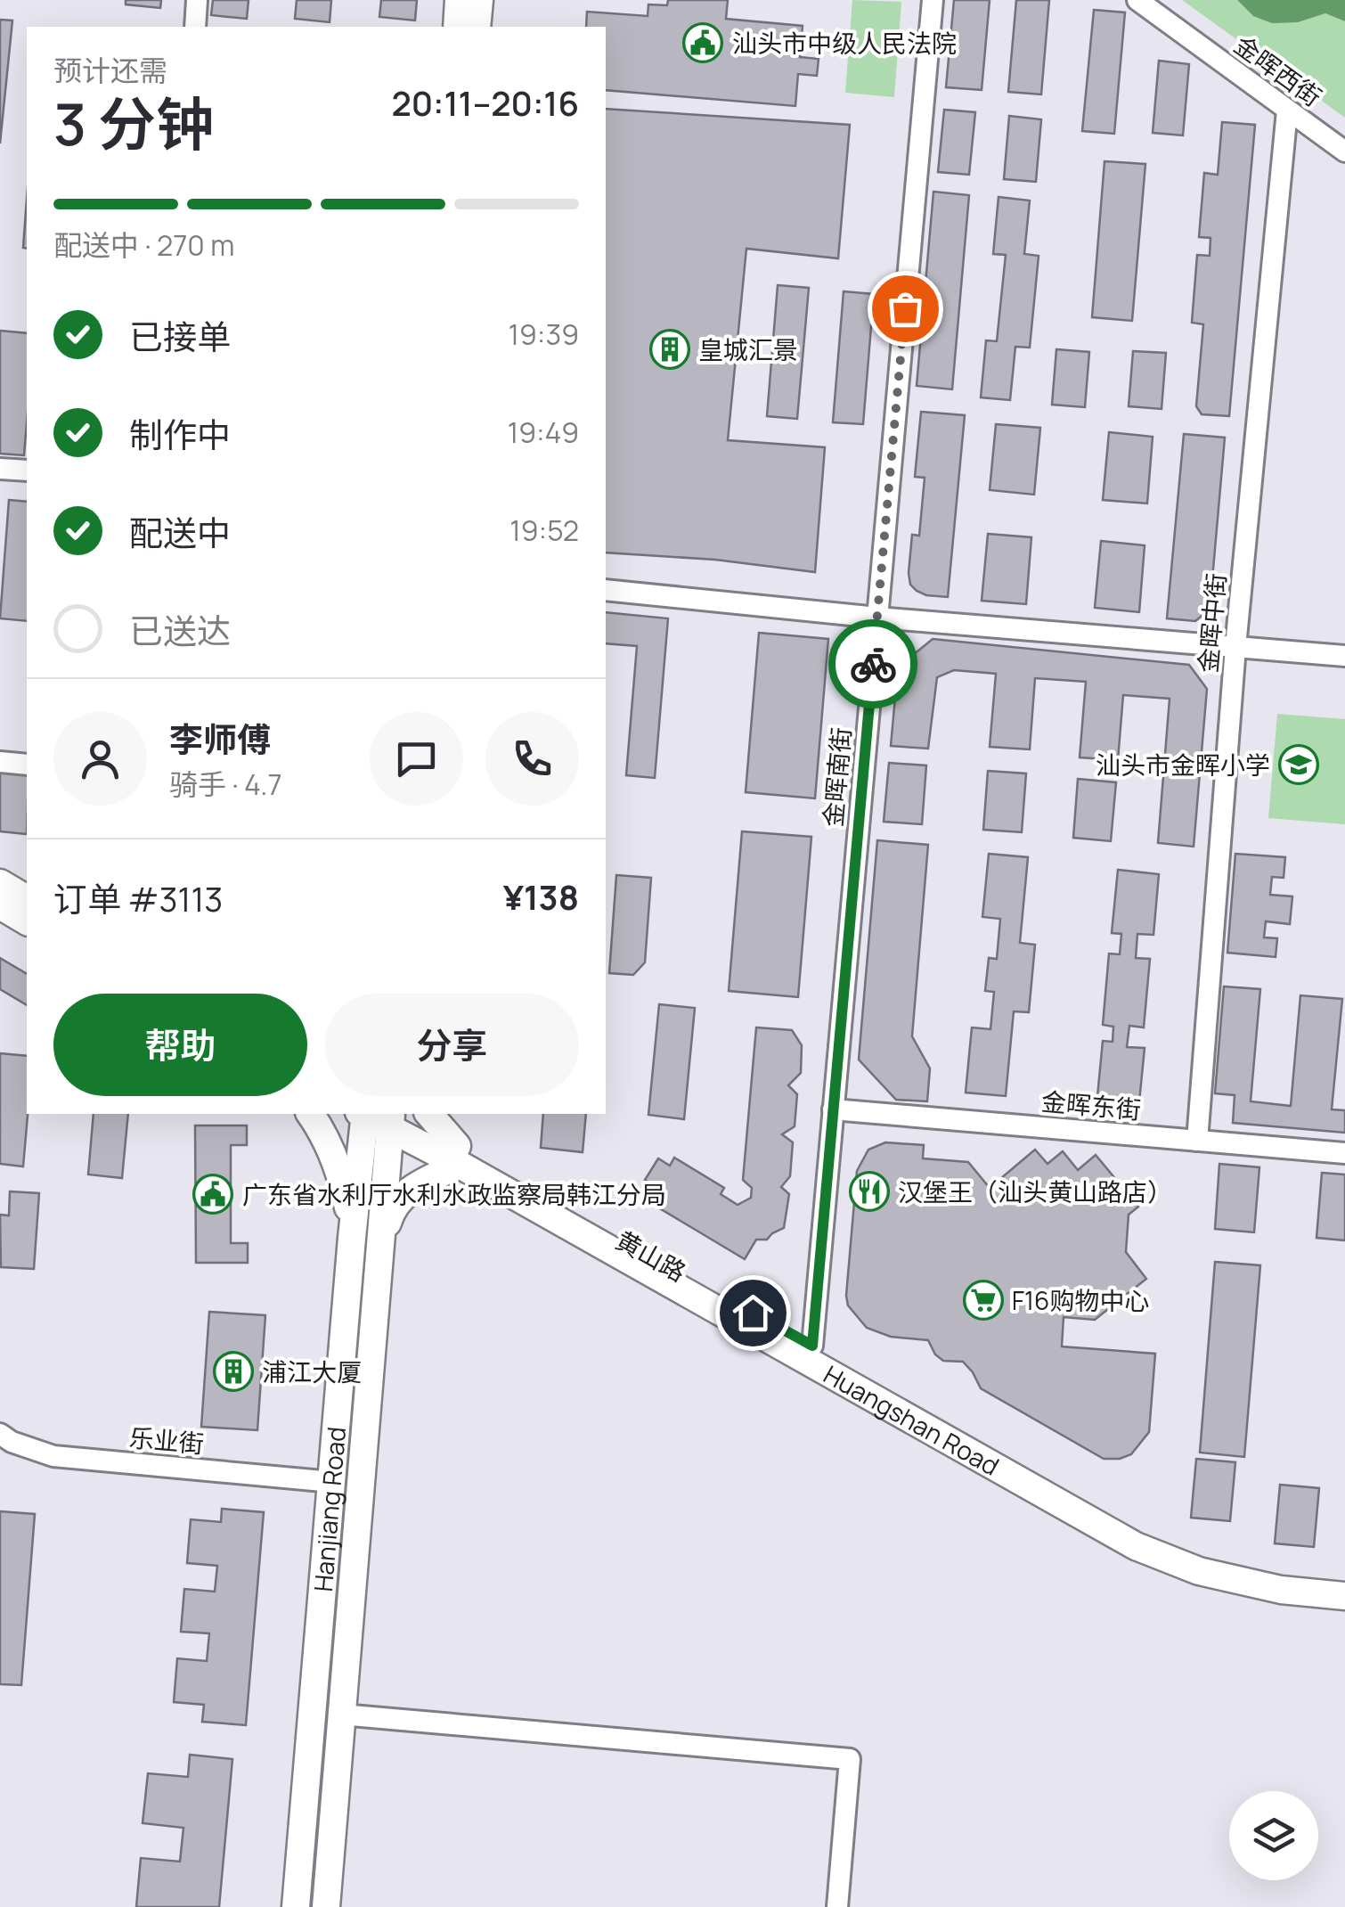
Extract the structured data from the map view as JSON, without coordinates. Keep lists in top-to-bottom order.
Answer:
{
  "streets": {
    "street": [
      "金晖西街",
      "金晖中街",
      "金晖南街",
      "金晖东街",
      "黄山路",
      "Huangshan Road",
      "乐业街",
      "Hanjiang Road"
    ]
  },
  "crossings": [
    ["金晖西街", "金晖中街"],
    ["金晖中街", "金晖东街"],
    ["金晖南街", "金晖东街"],
    ["金晖南街", "黄山路"],
    ["黄山路", "Huangshan Road"],
    ["Huangshan Road", "Hanjiang Road"],
    ["乐业街", "Hanjiang Road"]
  ],
  "places": {
    "public building": ["汕头市中级人民法院", "广东省水利厅水利水政监察局韩江分局"],
    "building": ["皇城汇景", "浦江大厦"],
    "school or university": ["汕头市金晖小学"],
    "restaurant": ["汉堡王（汕头黄山路店）"],
    "supermarket": ["F16购物中心"]
  },
  "page": {
    "heading": ["3 分钟", "预计还需", "20:11–20:16"],
    "panel": [
      "李师傅",
      "骑手 · 4.7",
      "订单 #3113",
      "¥138"
    ],
    "bar": "配送中 · 270 m",
    "list": [
      ["已接单", "19:39"],
      ["制作中", "19:49"],
      ["配送中", "19:52"],
      "已送达"
    ],
    "buttons": ["帮助", "分享"]
  }
}
